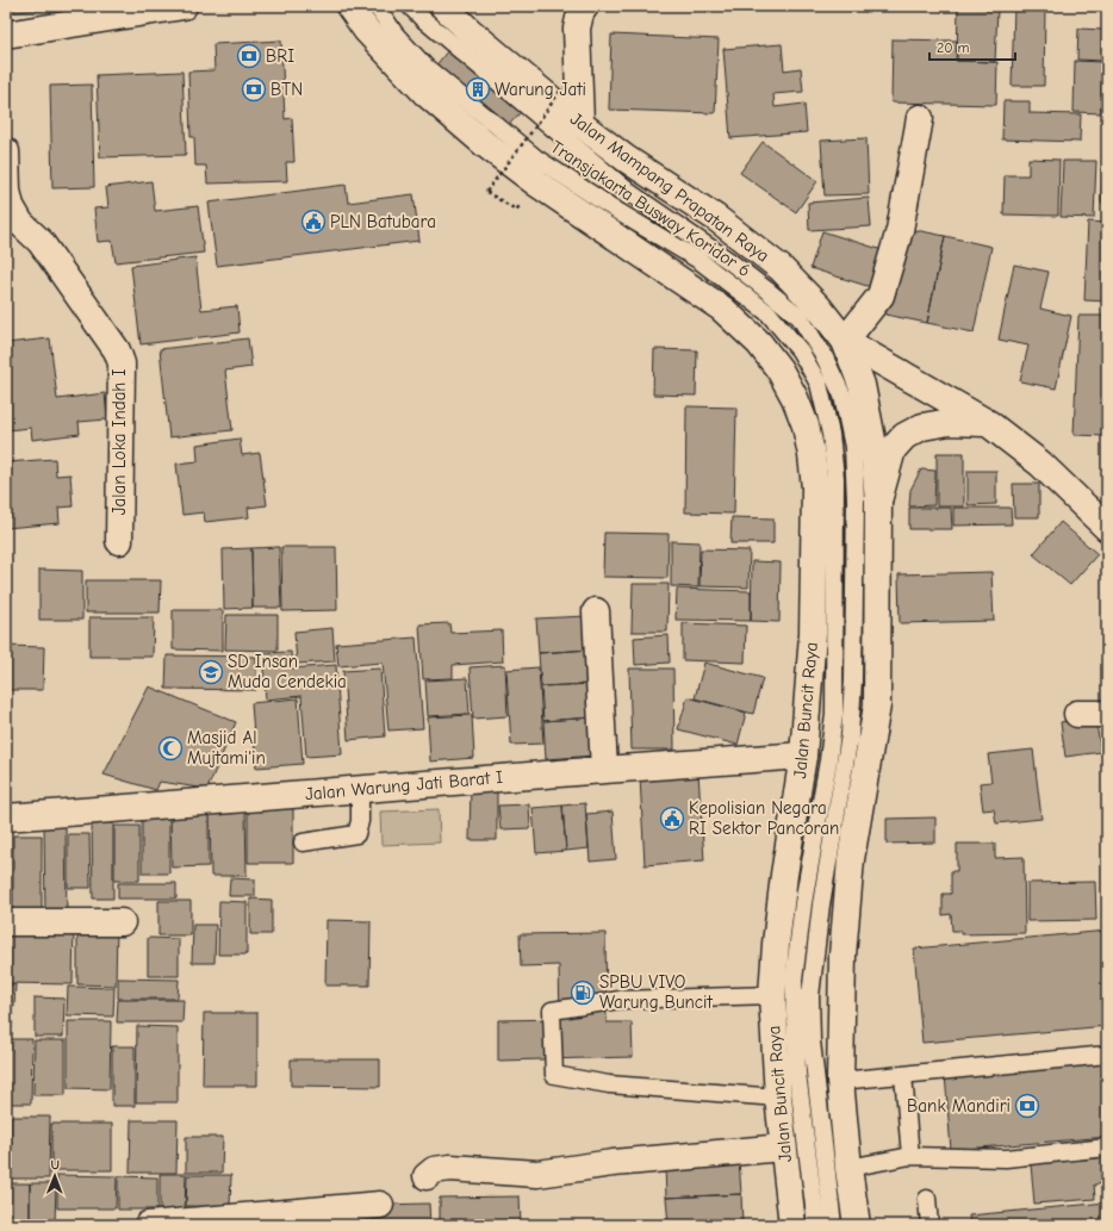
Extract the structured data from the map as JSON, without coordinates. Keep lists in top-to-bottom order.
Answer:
{
  "streets": {
    "main road": [
      "Jalan Mampang Prapatan Raya",
      "Jalan Loka Indah I",
      "Jalan Buncit Raya",
      "Jalan Warung Jati Barat I"
    ],
    "lane": ["Transjakarta Busway Koridor 6"]
  },
  "crossings": [
    ["Jalan Buncit Raya", "Jalan Warung Jati Barat I"]
  ],
  "places": {
    "bank": ["BRI", "BTN", "Bank Mandiri"],
    "building": ["Warung Jati"],
    "public building": ["PLN Batubara", "Kepolisian Negara RI Sektor Pancoran"],
    "school or university": ["SD Insan Muda Cendekia"],
    "mosque": ["Masjid Al Mujtami'in"],
    "fuel station": ["SPBU VIVO Warung Buncit"]
  },
  "scale_bar": "20 m",
  "north": "top"
}
